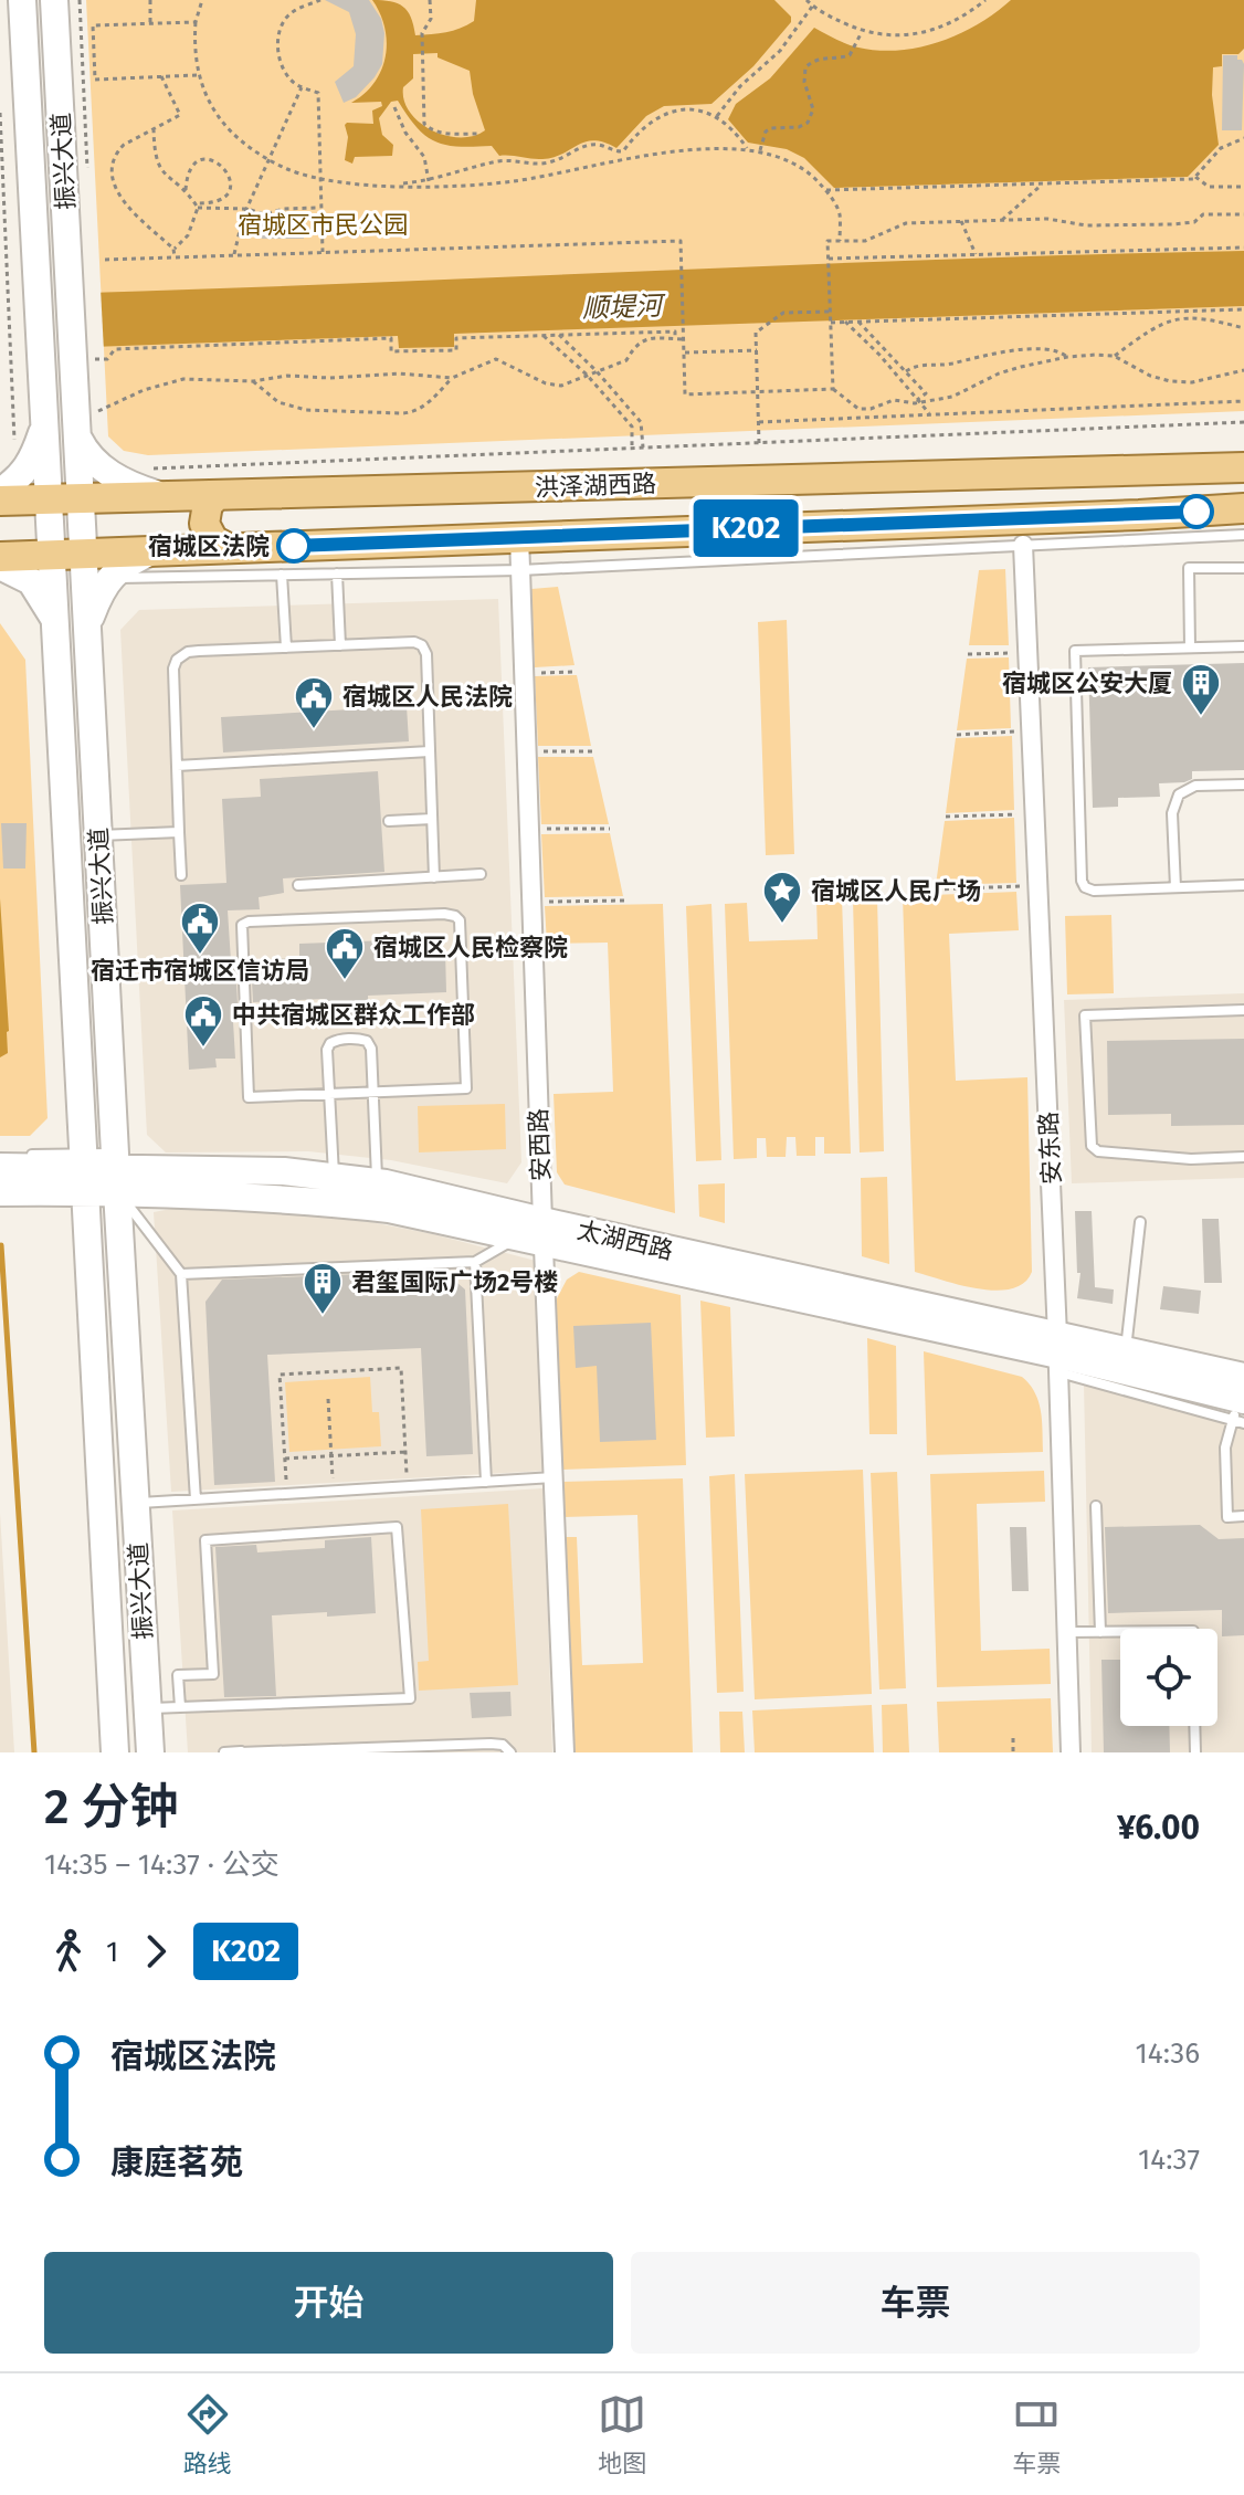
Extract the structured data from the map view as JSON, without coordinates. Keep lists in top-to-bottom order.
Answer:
{
  "streets": {
    "main road": ["振兴大道", "洪泽湖西路", "太湖西路"],
    "street": ["安西路", "安东路"]
  },
  "crossings": [
    ["振兴大道", "洪泽湖西路"],
    ["振兴大道", "太湖西路"],
    ["洪泽湖西路", "安西路"],
    ["安西路", "太湖西路"],
    ["安东路", "太湖西路"]
  ],
  "water": ["顺堤河"],
  "parks": ["宿城区市民公园"],
  "places": {
    "other": ["宿城区法院"],
    "building": ["宿城区公安大厦", "君玺国际广场2号楼"],
    "public building": [
      "宿城区人民法院",
      "宿迁市宿城区信访局",
      "宿城区人民检察院",
      "中共宿城区群众工作部"
    ],
    "place": ["宿城区人民广场"]
  },
  "lines": ["bus line K202"],
  "page": {
    "on_map": "K202",
    "heading": ["2 分钟", "14:35 – 14:37 · 公交", "¥6.00"],
    "legs": ["1", "K202"],
    "list": [
      {
        "name": "宿城区法院",
        "value": "14:36"
      },
      {
        "name": "康庭茗苑",
        "value": "14:37"
      }
    ],
    "buttons": ["开始", "车票"],
    "tabs": ["路线", "地图", "车票"]
  }
}
